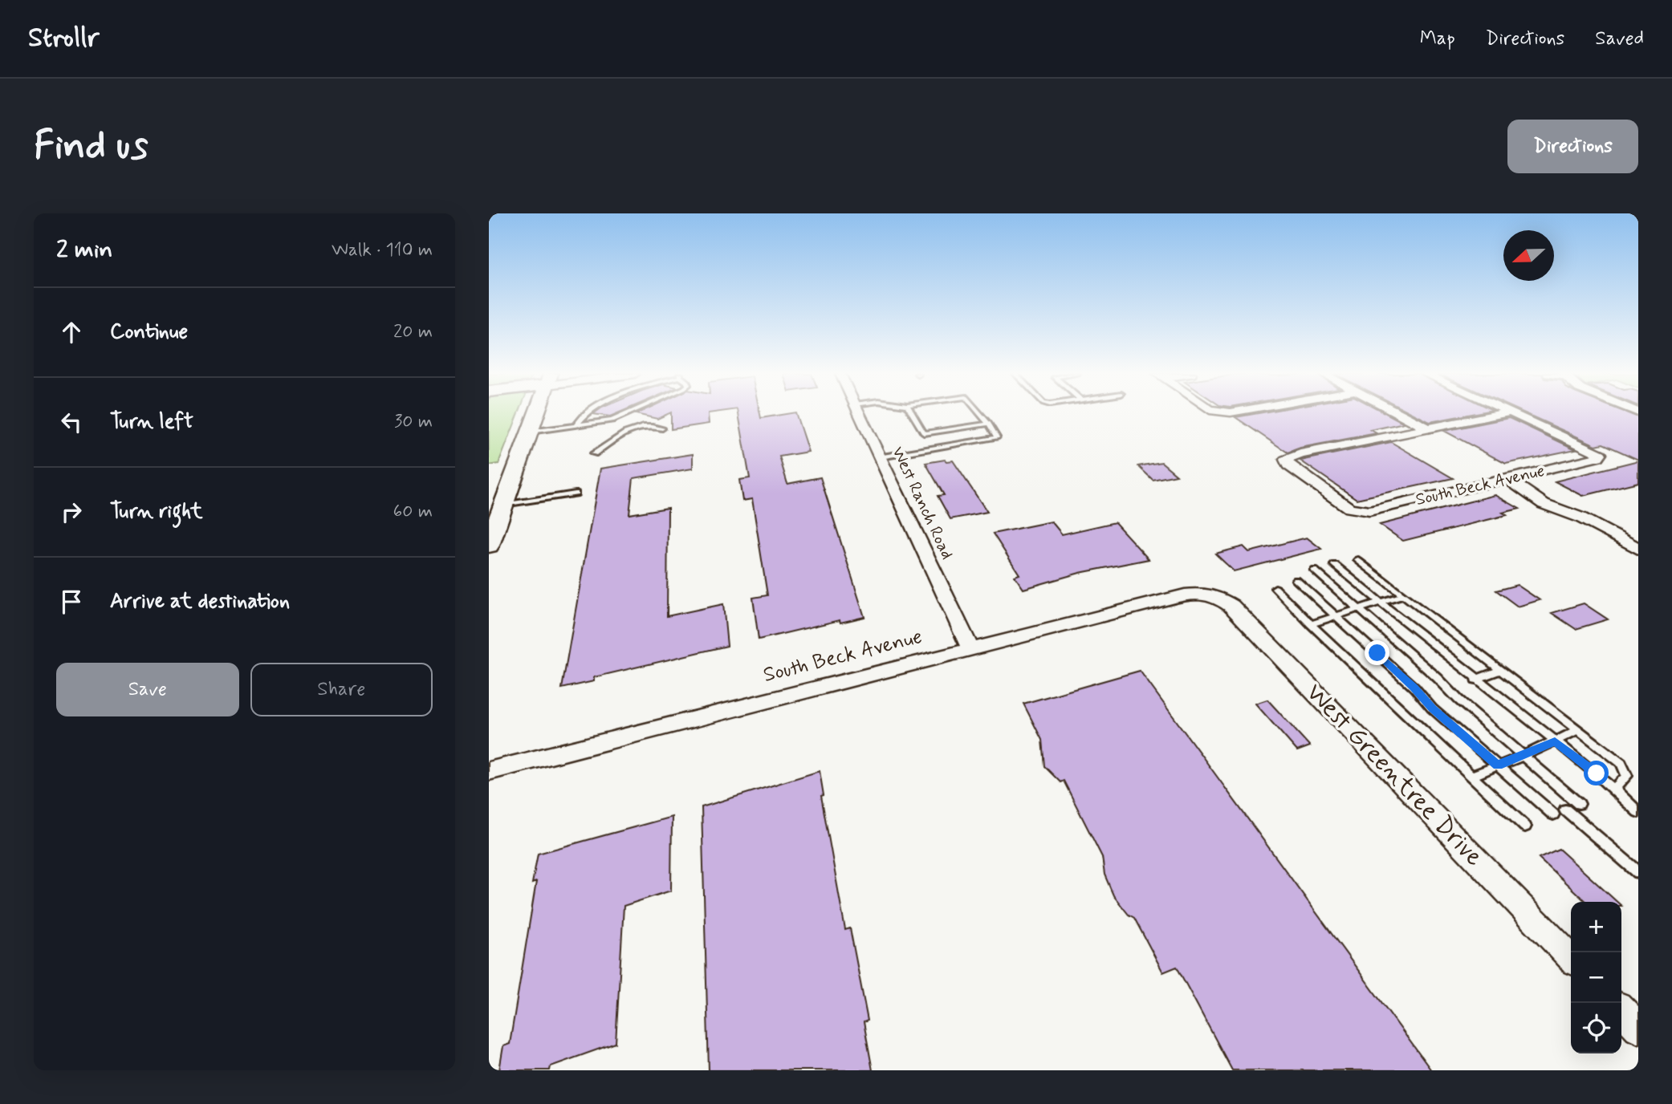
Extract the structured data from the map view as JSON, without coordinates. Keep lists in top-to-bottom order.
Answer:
{
  "streets": {
    "street": ["South Beck Avenue", "West Ranch Road", "West Greentree Drive"]
  },
  "crossings": [
    ["South Beck Avenue", "West Ranch Road"],
    ["South Beck Avenue", "West Greentree Drive"]
  ],
  "north": "left",
  "page": {
    "header": "Strollr",
    "nav": ["Map", "Directions", "Saved"],
    "buttons": [
      "Directions",
      ["Save", "Share"]
    ],
    "title": "Find us",
    "heading": ["2 min", "Walk · 110 m"],
    "list": [
      ["Continue", "20 m"],
      ["Turn left", "30 m"],
      ["Turn right", "60 m"],
      "Arrive at destination"
    ],
    "map_buttons": ["+", "−"]
  }
}
